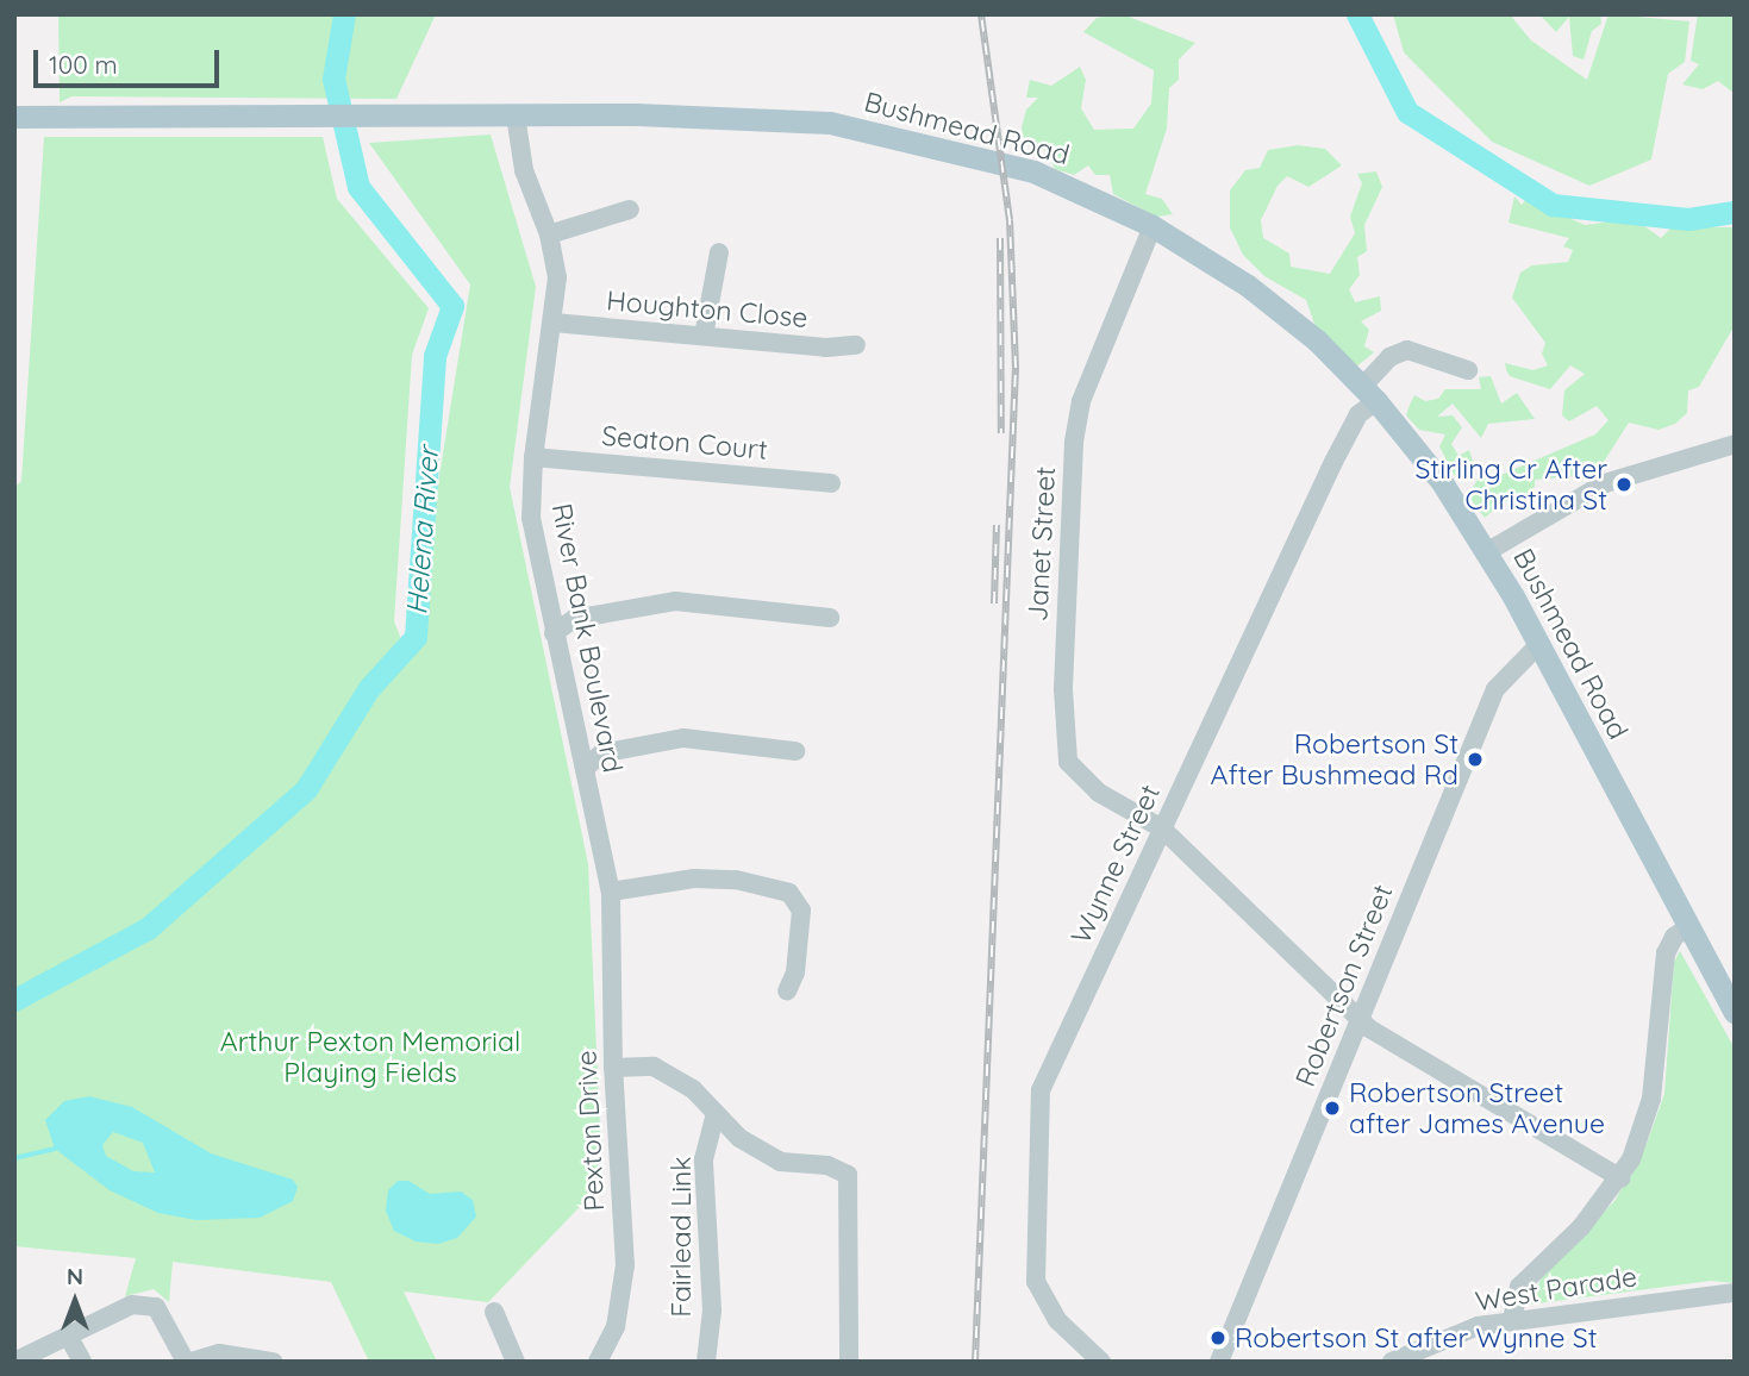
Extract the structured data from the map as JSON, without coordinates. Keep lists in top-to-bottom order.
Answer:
{
  "streets": {
    "main road": ["Bushmead Road"],
    "street": [
      "Houghton Close",
      "Seaton Court",
      "Janet Street",
      "River Bank Boulevard",
      "Wynne Street",
      "Robertson Street",
      "Pexton Drive",
      "Fairlead Link",
      "West Parade"
    ]
  },
  "crossings": [
    ["Bushmead Road", "Janet Street"],
    ["Bushmead Road", "River Bank Boulevard"],
    ["Bushmead Road", "Wynne Street"],
    ["Bushmead Road", "Robertson Street"],
    ["Houghton Close", "River Bank Boulevard"],
    ["Seaton Court", "River Bank Boulevard"],
    ["Janet Street", "Wynne Street"],
    ["Janet Street", "Robertson Street"],
    ["River Bank Boulevard", "Pexton Drive"]
  ],
  "water": ["Helena River"],
  "parks": ["Arthur Pexton Memorial Playing Fields"],
  "places": [
    "Stirling Cr After Christina St",
    "Robertson St After Bushmead Rd",
    "Robertson Street after James Avenue",
    "Robertson St after Wynne St"
  ],
  "scale_bar": "100 m",
  "north": "top"
}
